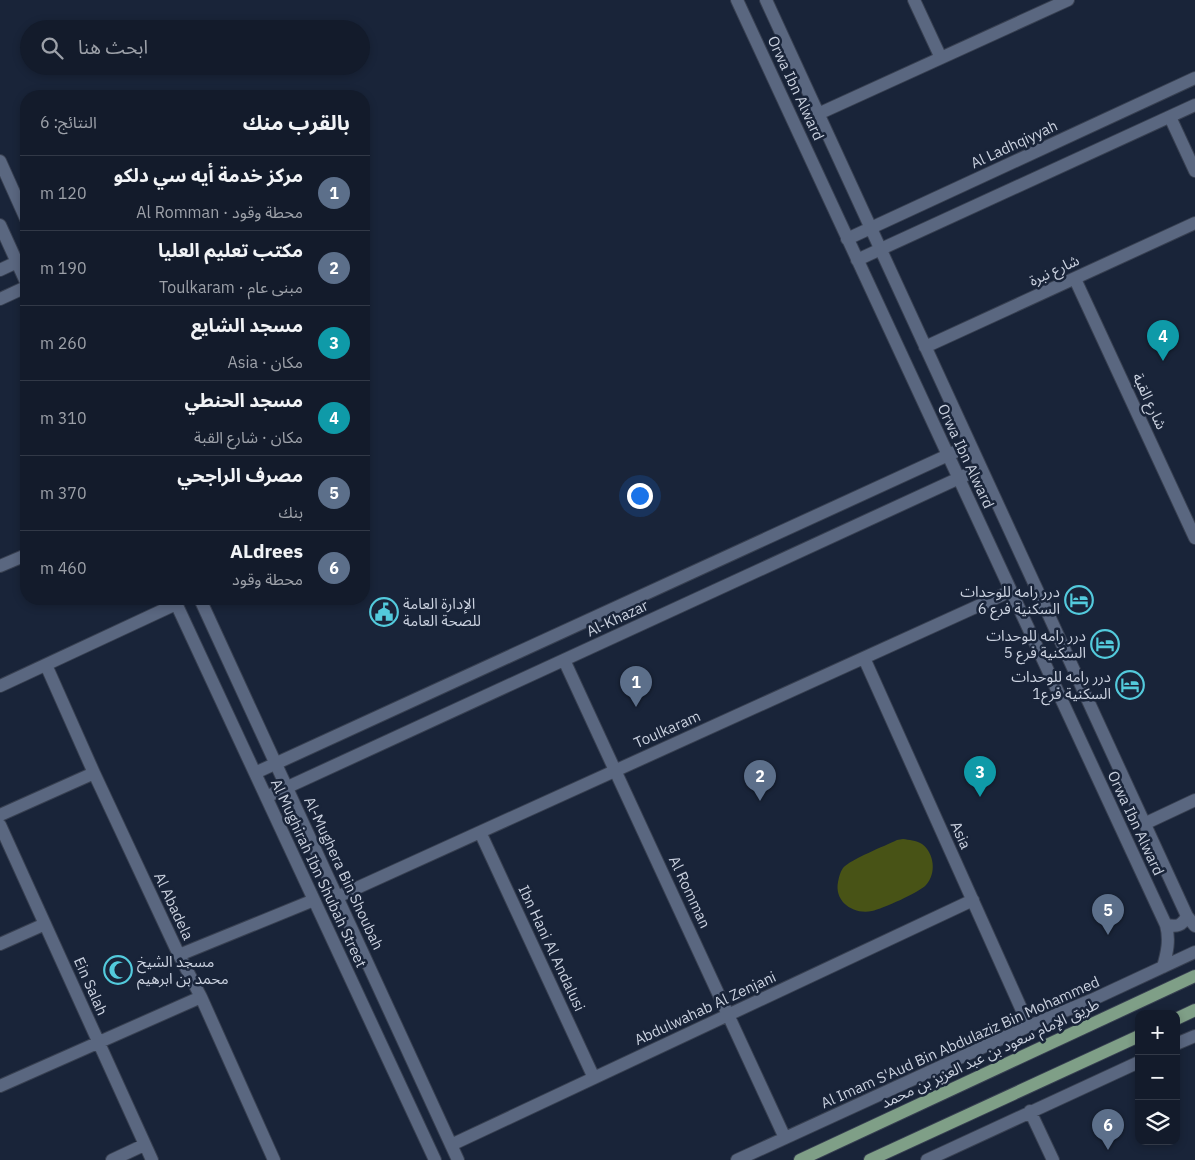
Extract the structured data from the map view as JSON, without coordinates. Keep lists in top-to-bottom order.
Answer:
{
  "streets": {
    "main road": ["طريق الإمام سعود بن عبد العزيز بن محمد"],
    "street": [
      "Orwa Ibn Alward",
      "Al Ladhqiyyah",
      "شارع نبرة",
      "شارع القبة",
      "Al-Khazar",
      "Toulkaram",
      "Asia",
      "Al Mughirah Ibn Shubah Street",
      "Al-Mughera Bin Shoubah",
      "Al Romman",
      "Al Abadela",
      "Ibn Hani Al Andalusi",
      "Ein Salah",
      "Abdulwahab Al Zenjani",
      "Al Imam S'Aud Bin Abdulaziz Bin Mohammed"
    ]
  },
  "crossings": [
    ["Orwa Ibn Alward", "Al Ladhqiyyah"],
    ["Orwa Ibn Alward", "شارع نبرة"],
    ["Orwa Ibn Alward", "Al-Khazar"],
    ["Orwa Ibn Alward", "Toulkaram"],
    ["شارع نبرة", "شارع القبة"],
    ["Al-Khazar", "Al Mughirah Ibn Shubah Street"],
    ["Al-Khazar", "Al-Mughera Bin Shoubah"],
    ["Al-Khazar", "Al Romman"],
    ["Toulkaram", "Asia"],
    ["Toulkaram", "Al-Mughera Bin Shoubah"],
    ["Toulkaram", "Al Romman"],
    ["Toulkaram", "Ibn Hani Al Andalusi"],
    ["Asia", "Abdulwahab Al Zenjani"],
    ["Asia", "Al Imam S'Aud Bin Abdulaziz Bin Mohammed"],
    ["Al-Mughera Bin Shoubah", "Abdulwahab Al Zenjani"],
    ["Al Romman", "Abdulwahab Al Zenjani"],
    ["Al Romman", "Al Imam S'Aud Bin Abdulaziz Bin Mohammed"],
    ["Ibn Hani Al Andalusi", "Abdulwahab Al Zenjani"]
  ],
  "places": {
    "hotel": ["درر رامه للوحدات السكنية فرع 6", "درر رامه للوحدات السكنية فرع 5", "درر رامه للوحدات السكنية فرع1"],
    "public building": ["الإدارة العامة للصحة العامة"],
    "mosque": ["مسجد الشيخ محمد بن ابرهيم"]
  },
  "page": {
    "search": "ابحث هنا",
    "heading": ["بالقرب منك", "النتائج: 6"],
    "list": [
      {
        "mark": "1",
        "name": "مركز خدمة أيه سي دلكو",
        "note": "محطة وقود · Al Romman",
        "value": "120 m"
      },
      {
        "mark": "2",
        "name": "مكتب تعليم العليا",
        "note": "مبنى عام · Toulkaram",
        "value": "190 m"
      },
      {
        "mark": "3",
        "name": "مسجد الشايع",
        "note": "مكان · Asia",
        "value": "260 m"
      },
      {
        "mark": "4",
        "name": "مسجد الحنطي",
        "note": "مكان · شارع القبة",
        "value": "310 m"
      },
      {
        "mark": "5",
        "name": "مصرف الراجحي",
        "note": "بنك",
        "value": "370 m"
      },
      {
        "mark": "6",
        "name": "ALdrees",
        "note": "محطة وقود",
        "value": "460 m"
      }
    ],
    "pins": [
      "4",
      "1",
      "3",
      "2",
      "5",
      "6"
    ],
    "map_buttons": ["+", "−"]
  }
}
